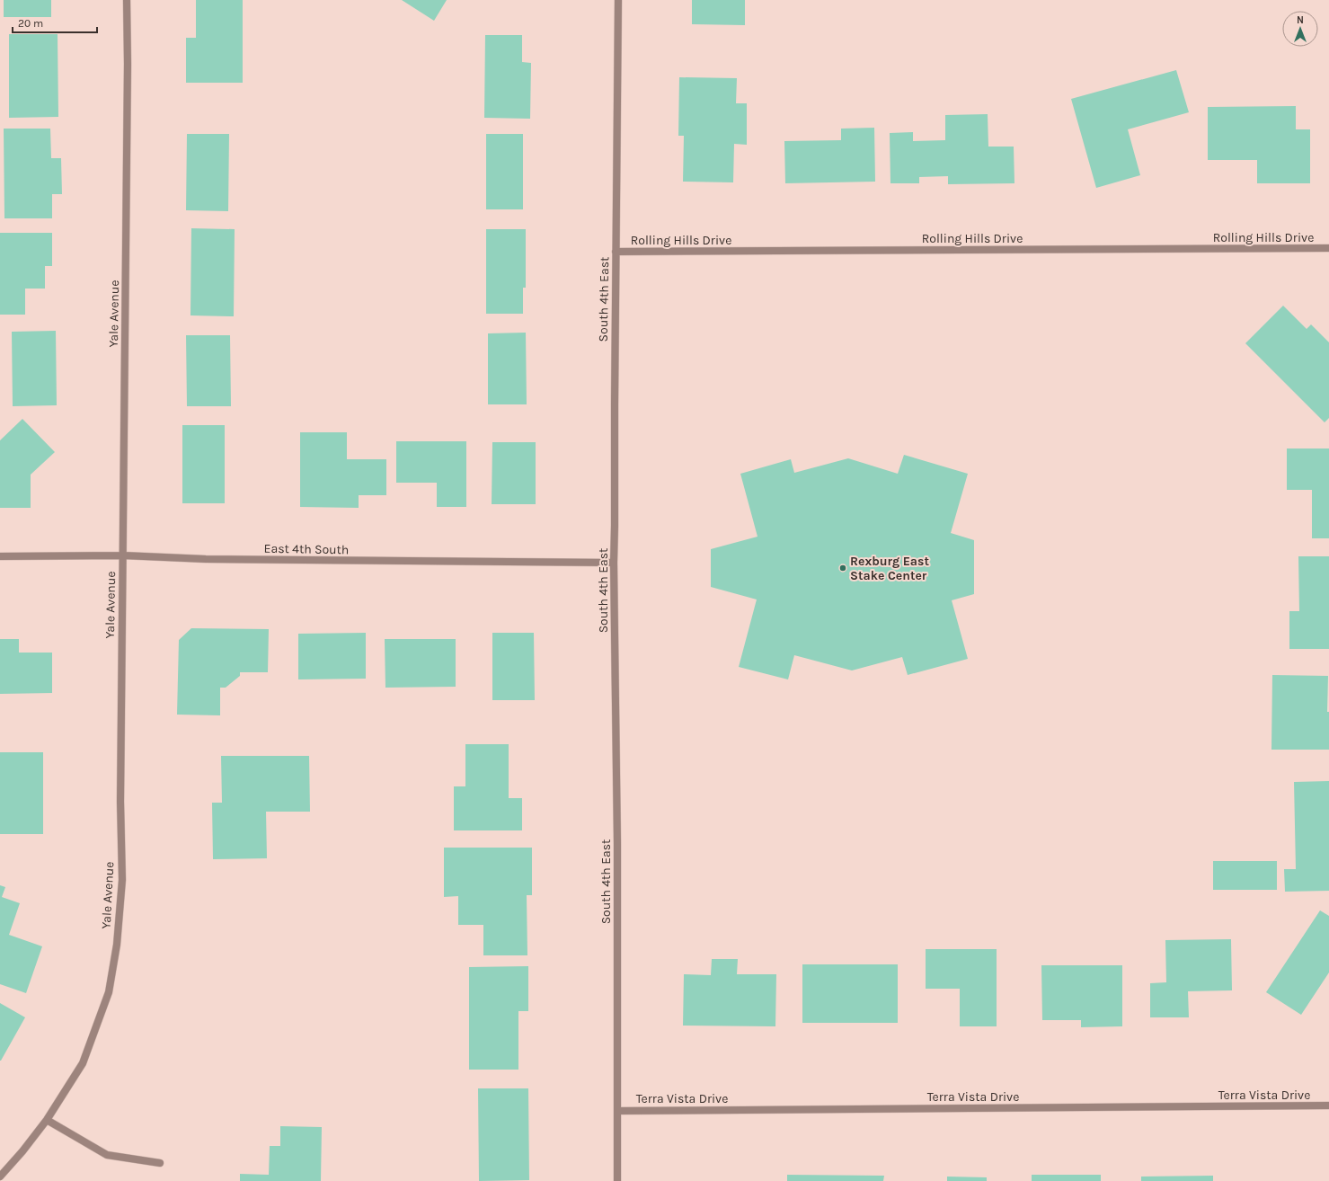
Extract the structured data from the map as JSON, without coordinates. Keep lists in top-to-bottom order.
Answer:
{
  "streets": {
    "street": [
      "Rolling Hills Drive",
      "South 4th East",
      "Yale Avenue",
      "East 4th South",
      "Terra Vista Drive"
    ]
  },
  "crossings": [
    ["Rolling Hills Drive", "South 4th East"],
    ["South 4th East", "East 4th South"],
    ["South 4th East", "Terra Vista Drive"],
    ["Yale Avenue", "East 4th South"]
  ],
  "places": ["Rexburg East Stake Center"],
  "scale_bar": "20 m",
  "north": "top"
}
